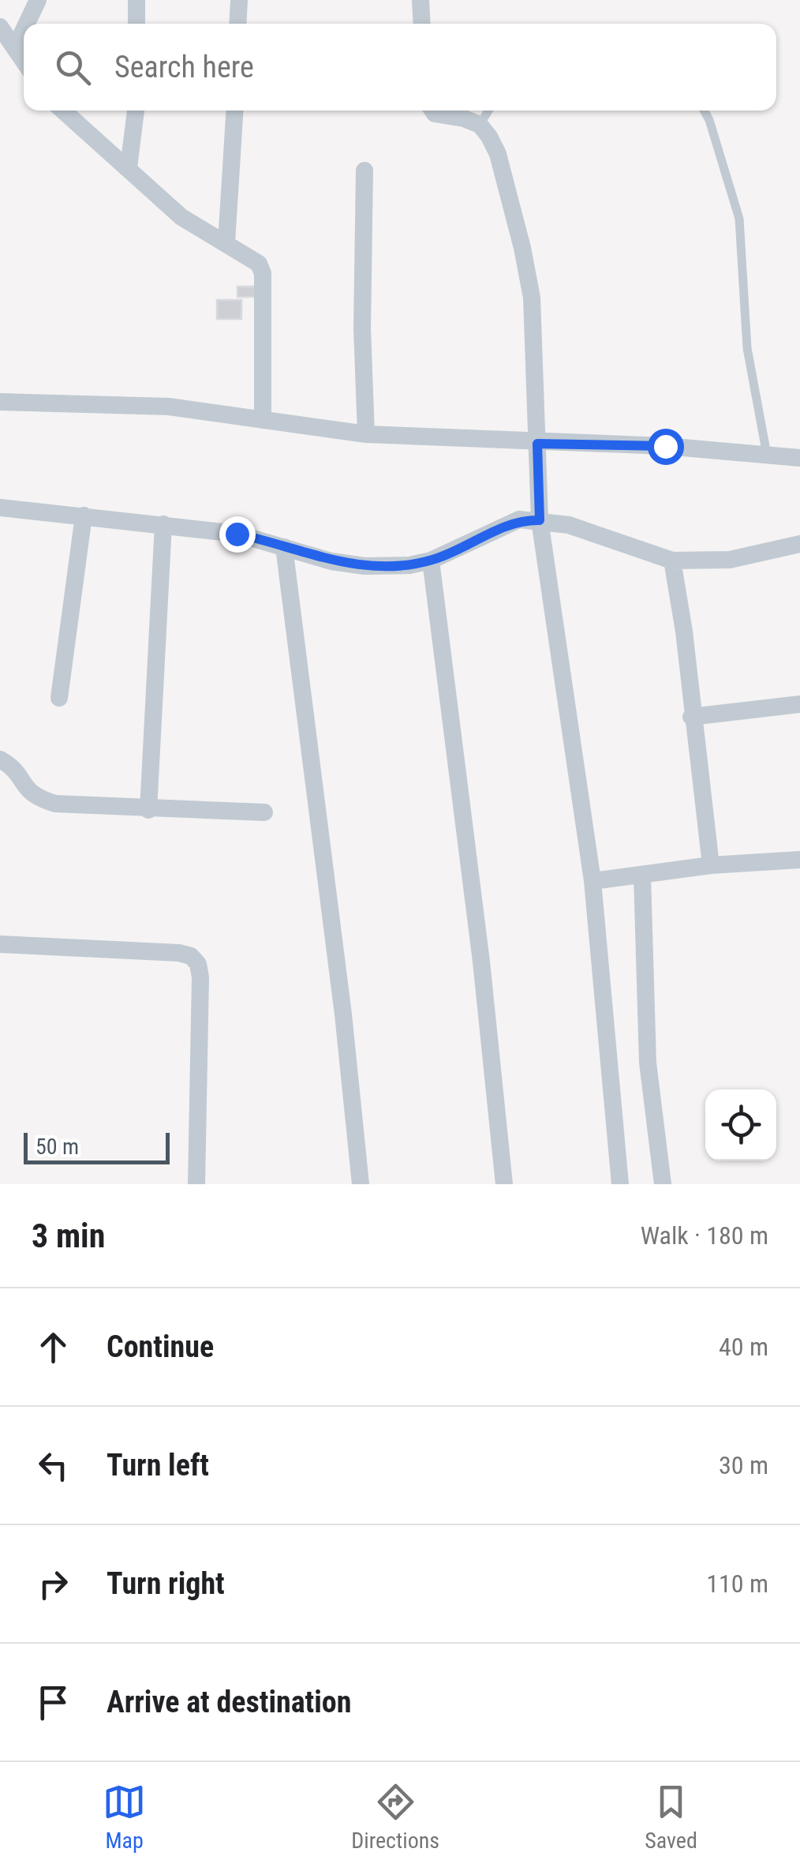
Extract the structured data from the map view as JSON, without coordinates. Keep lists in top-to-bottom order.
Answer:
{
  "scale_bar": "50 m",
  "page": {
    "search": "Search here",
    "scale": "50 m",
    "heading": ["3 min", "Walk · 180 m"],
    "list": [
      ["Continue", "40 m"],
      ["Turn left", "30 m"],
      ["Turn right", "110 m"],
      "Arrive at destination"
    ],
    "nav": ["Map", "Directions", "Saved"]
  }
}
